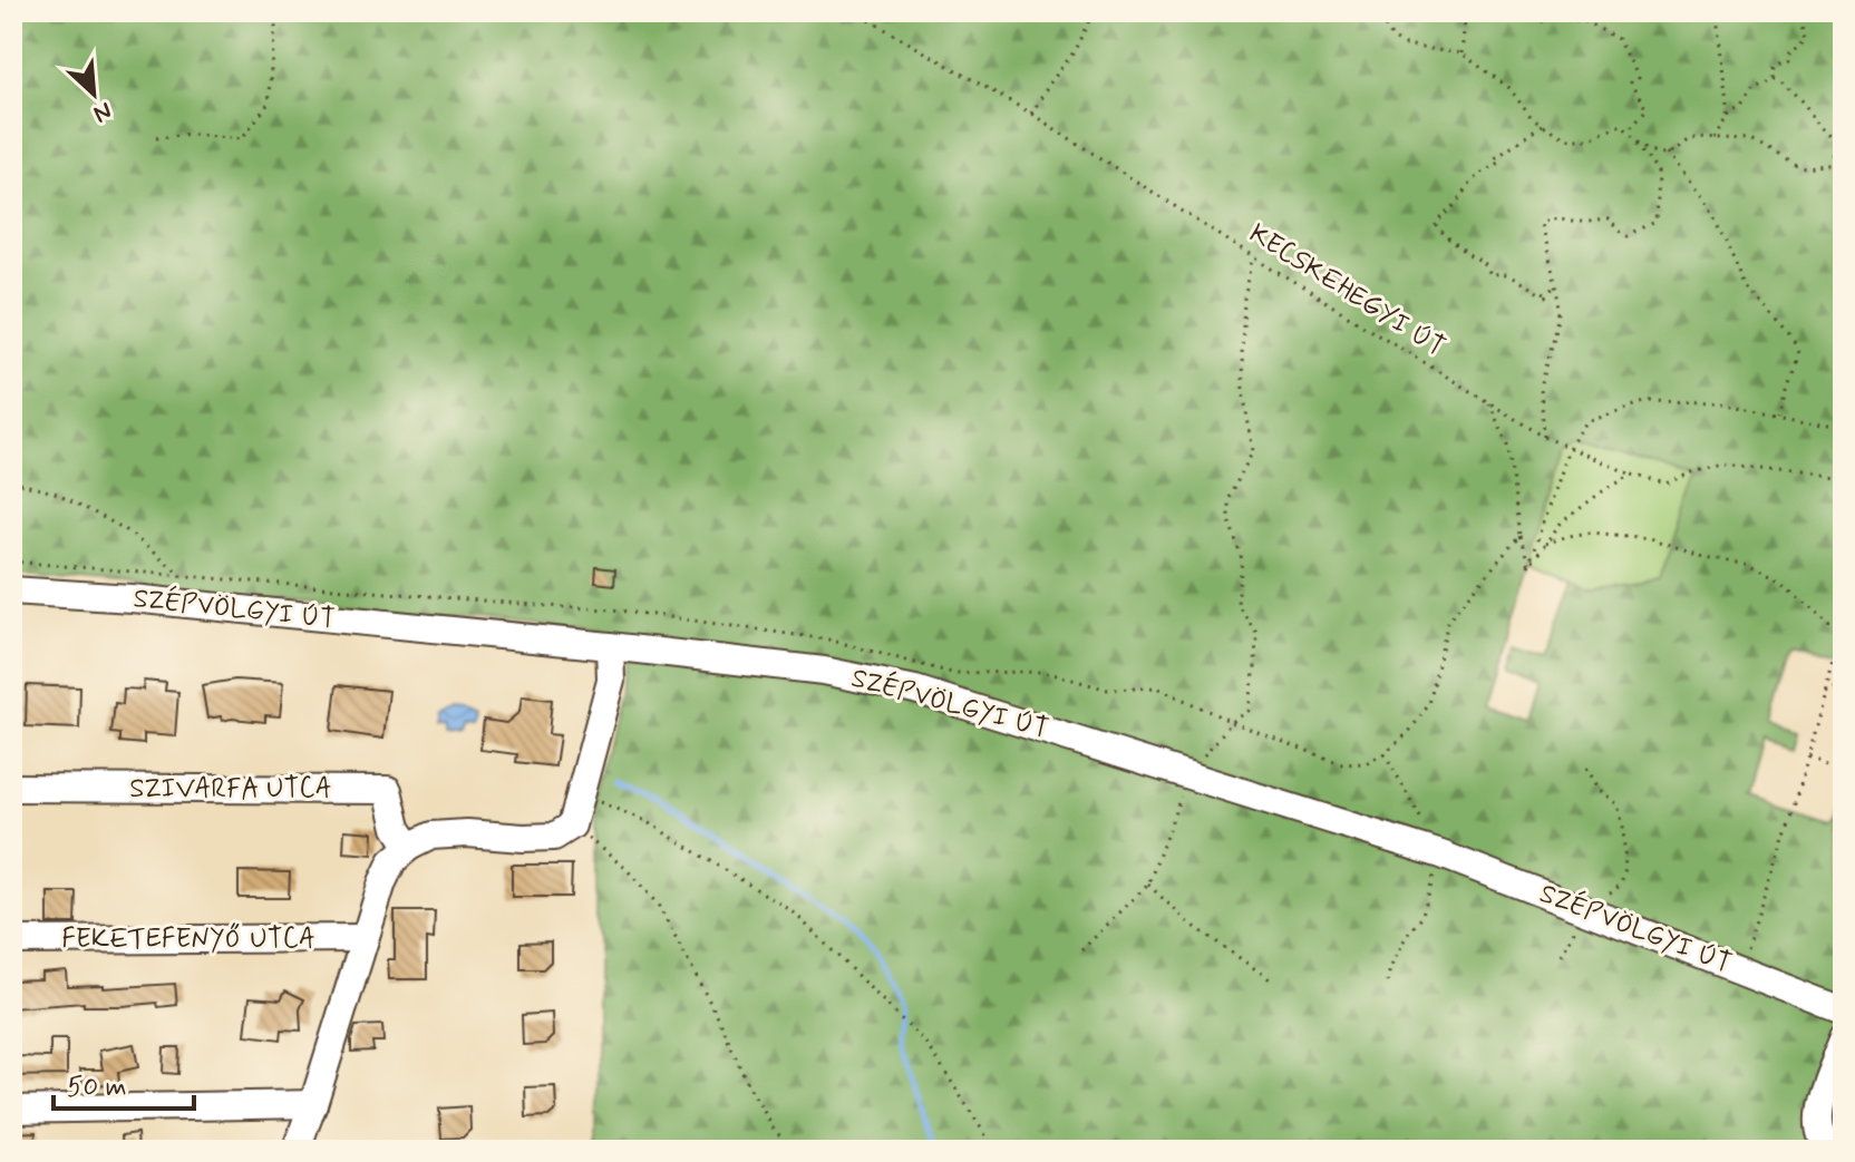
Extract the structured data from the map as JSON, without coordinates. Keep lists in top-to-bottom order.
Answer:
{
  "streets": {
    "street": ["SZÉPVÖLGYI ÚT", "SZIVARFA UTCA", "FEKETEFENYŐ UTCA"],
    "path": ["KECSKEHEGYI ÚT"]
  },
  "scale_bar": "50 m",
  "north": "bottom right"
}
